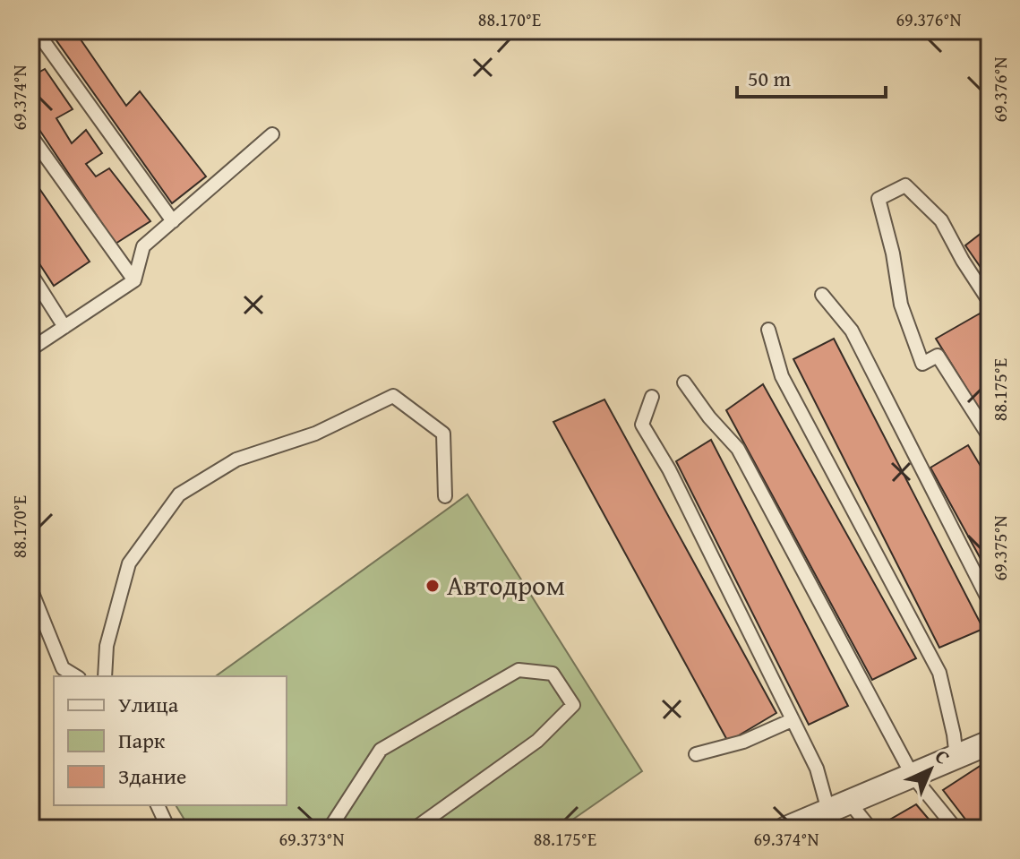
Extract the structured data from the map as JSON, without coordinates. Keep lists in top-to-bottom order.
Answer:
{
  "places": ["Автодром"],
  "legend": ["Улица", "Парк", "Здание"],
  "scale_bar": "50 m",
  "north": "top right",
  "coordinates": [
    "88.170°E",
    "69.376°N",
    "69.374°N",
    "88.175°E",
    "69.375°N",
    "69.373°N"
  ]
}
